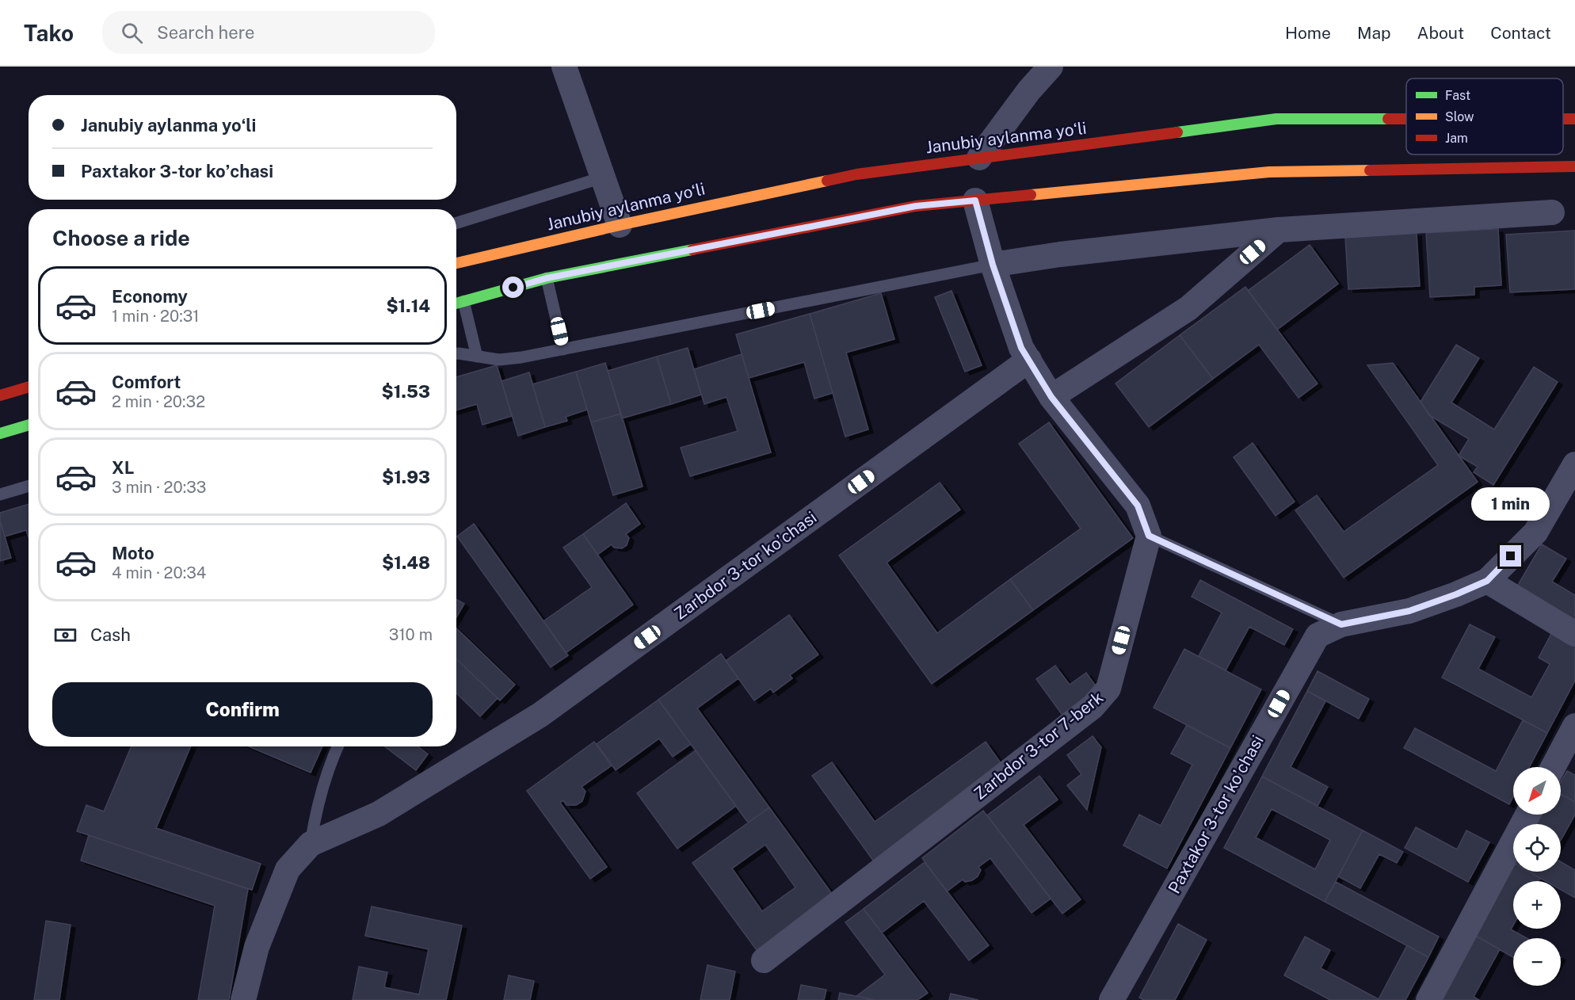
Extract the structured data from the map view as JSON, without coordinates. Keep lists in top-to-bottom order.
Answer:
{
  "streets": {
    "highway": ["Janubiy aylanma yoʻli"],
    "street": ["Zarbdor 3-tor koʼchasi", "Zarbdor 3-tor 7-berk", "Paxtakor 3-tor koʼchasi"]
  },
  "legend": ["Fast", "Slow", "Jam"],
  "north": "bottom left",
  "page": {
    "header": "Tako",
    "search": "Search here",
    "nav": [
      "Home",
      "Map",
      "About",
      "Contact"
    ],
    "banner": ["Janubiy aylanma yoʻli", "Paxtakor 3-tor koʼchasi"],
    "heading": "Choose a ride",
    "list": [
      {
        "name": "Economy",
        "note": "1 min · 20:31",
        "value": "$1.14"
      },
      {
        "name": "Comfort",
        "note": "2 min · 20:32",
        "value": "$1.53"
      },
      {
        "name": "XL",
        "note": "3 min · 20:33",
        "value": "$1.93"
      },
      {
        "name": "Moto",
        "note": "4 min · 20:34",
        "value": "$1.48"
      }
    ],
    "bubble": "1 min",
    "pay": ["Cash", "310 m"],
    "buttons": "Confirm",
    "map_buttons": ["+", "−"]
  }
}
